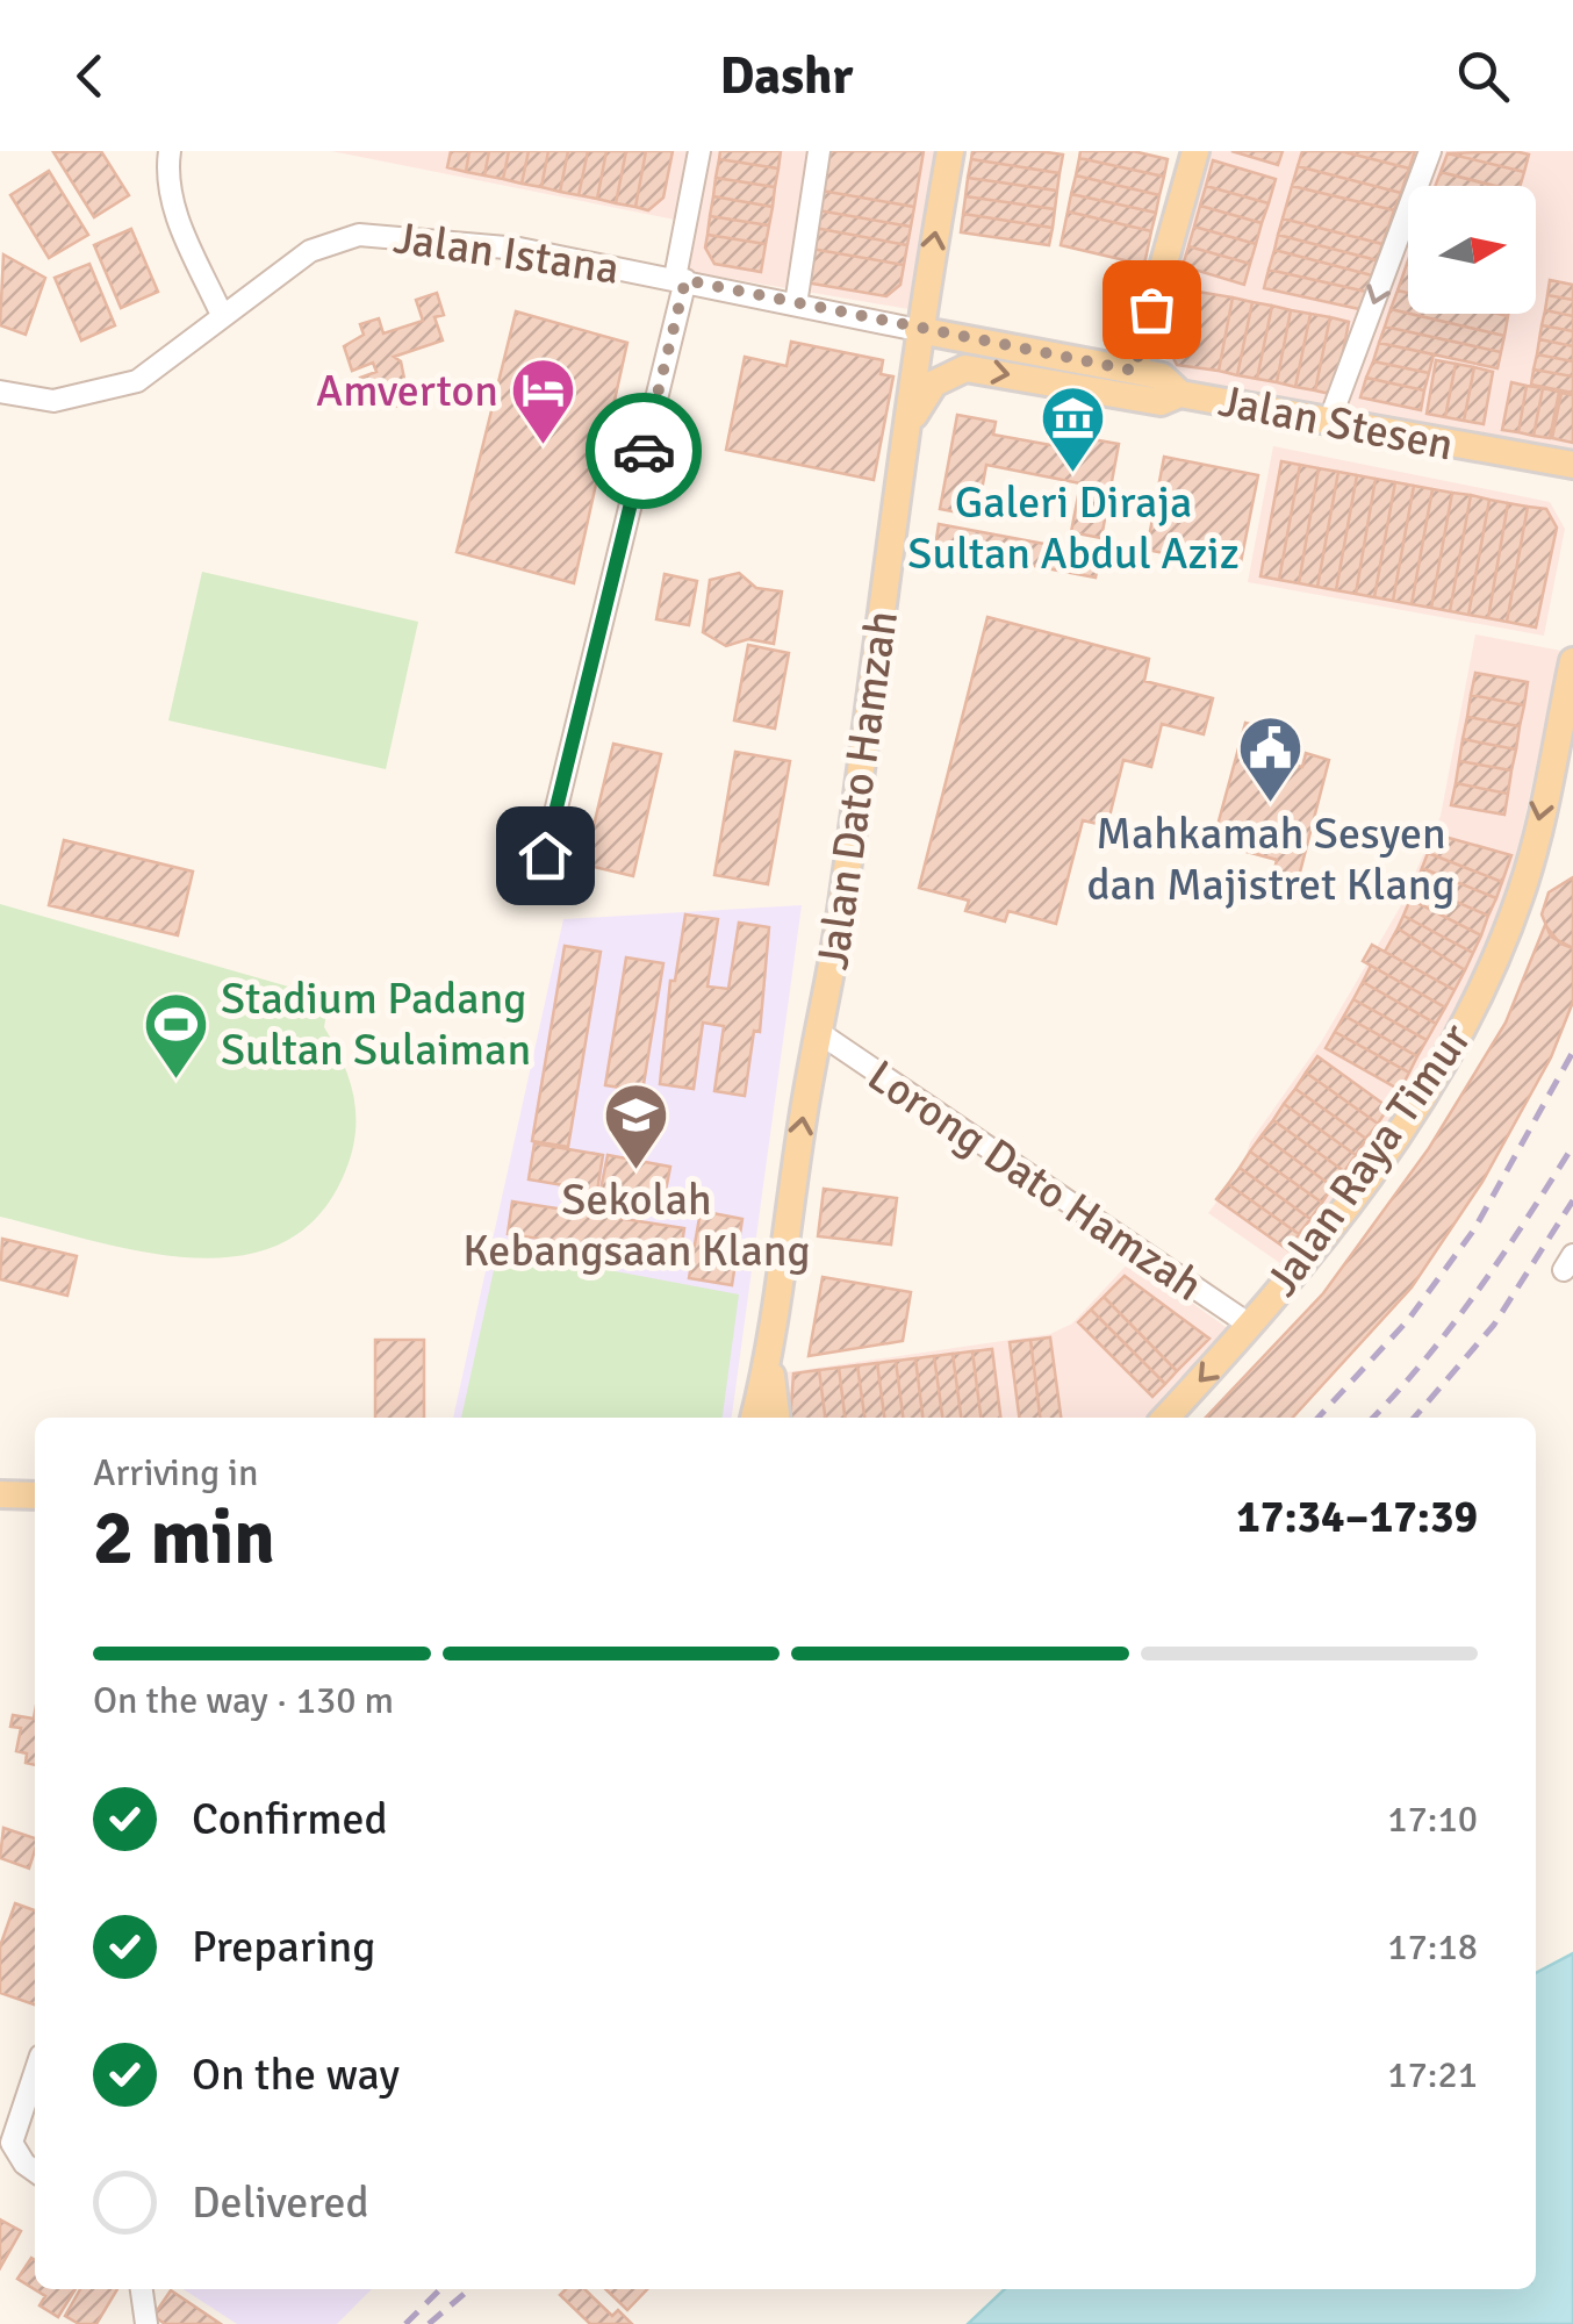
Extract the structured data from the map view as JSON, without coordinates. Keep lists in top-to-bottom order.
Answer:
{
  "streets": {
    "main road": ["Jalan Stesen", "Jalan Dato Hamzah", "Jalan Raya Timur"],
    "street": ["Jalan Istana", "Lorong Dato Hamzah"]
  },
  "crossings": [
    ["Jalan Istana", "Jalan Stesen"],
    ["Jalan Istana", "Jalan Dato Hamzah"],
    ["Jalan Stesen", "Jalan Dato Hamzah"],
    ["Jalan Dato Hamzah", "Lorong Dato Hamzah"],
    ["Jalan Raya Timur", "Lorong Dato Hamzah"]
  ],
  "one_way": ["Jalan Raya Timur"],
  "places": {
    "hotel": ["Amverton"],
    "museum": ["Galeri Diraja Sultan Abdul Aziz"],
    "public building": ["Mahkamah Sesyen dan Majistret Klang"],
    "sports": ["Stadium Padang Sultan Sulaiman"],
    "school or university": ["Sekolah Kebangsaan Klang"]
  },
  "north": "right",
  "page": {
    "header": "Dashr",
    "heading": ["2 min", "Arriving in", "17:34–17:39"],
    "bar": "On the way · 130 m",
    "list": [
      ["Confirmed", "17:10"],
      ["Preparing", "17:18"],
      ["On the way", "17:21"],
      "Delivered"
    ]
  }
}
